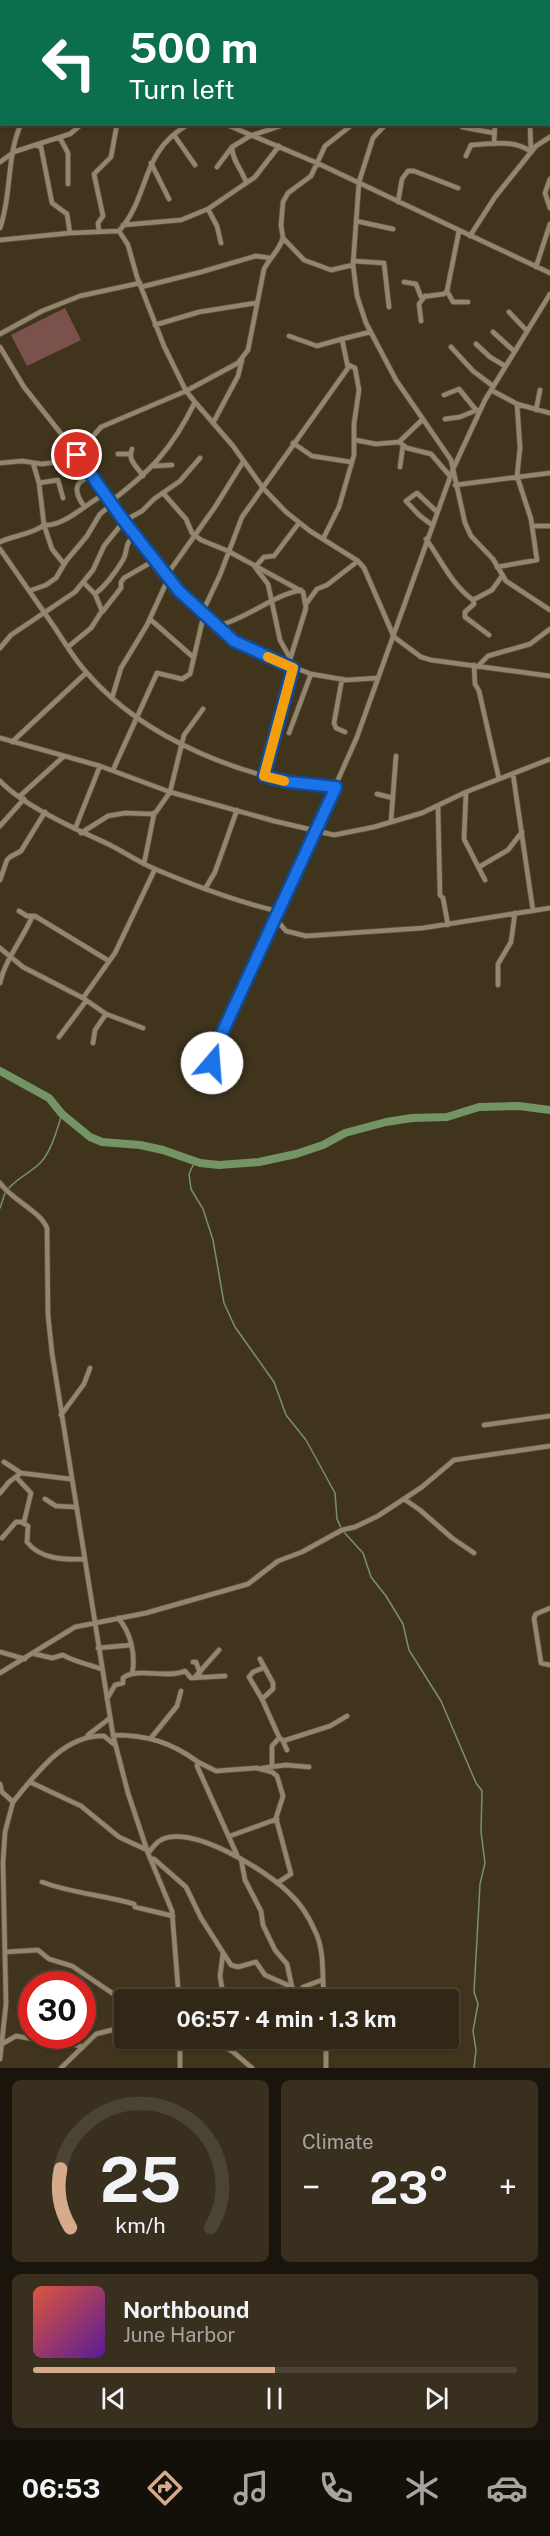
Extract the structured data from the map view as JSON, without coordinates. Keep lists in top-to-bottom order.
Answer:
{
  "page": {
    "turn": ["500 m", "Turn left"],
    "limit": "30",
    "trip": "06:57 · 4 min · 1.3 km",
    "tile": "Climate",
    "heat": ["−", "23°", "+"],
    "song": ["Northbound", "June Harbor"],
    "tabs": "06:53",
    "gauge": ["25", "km/h"]
  }
}
